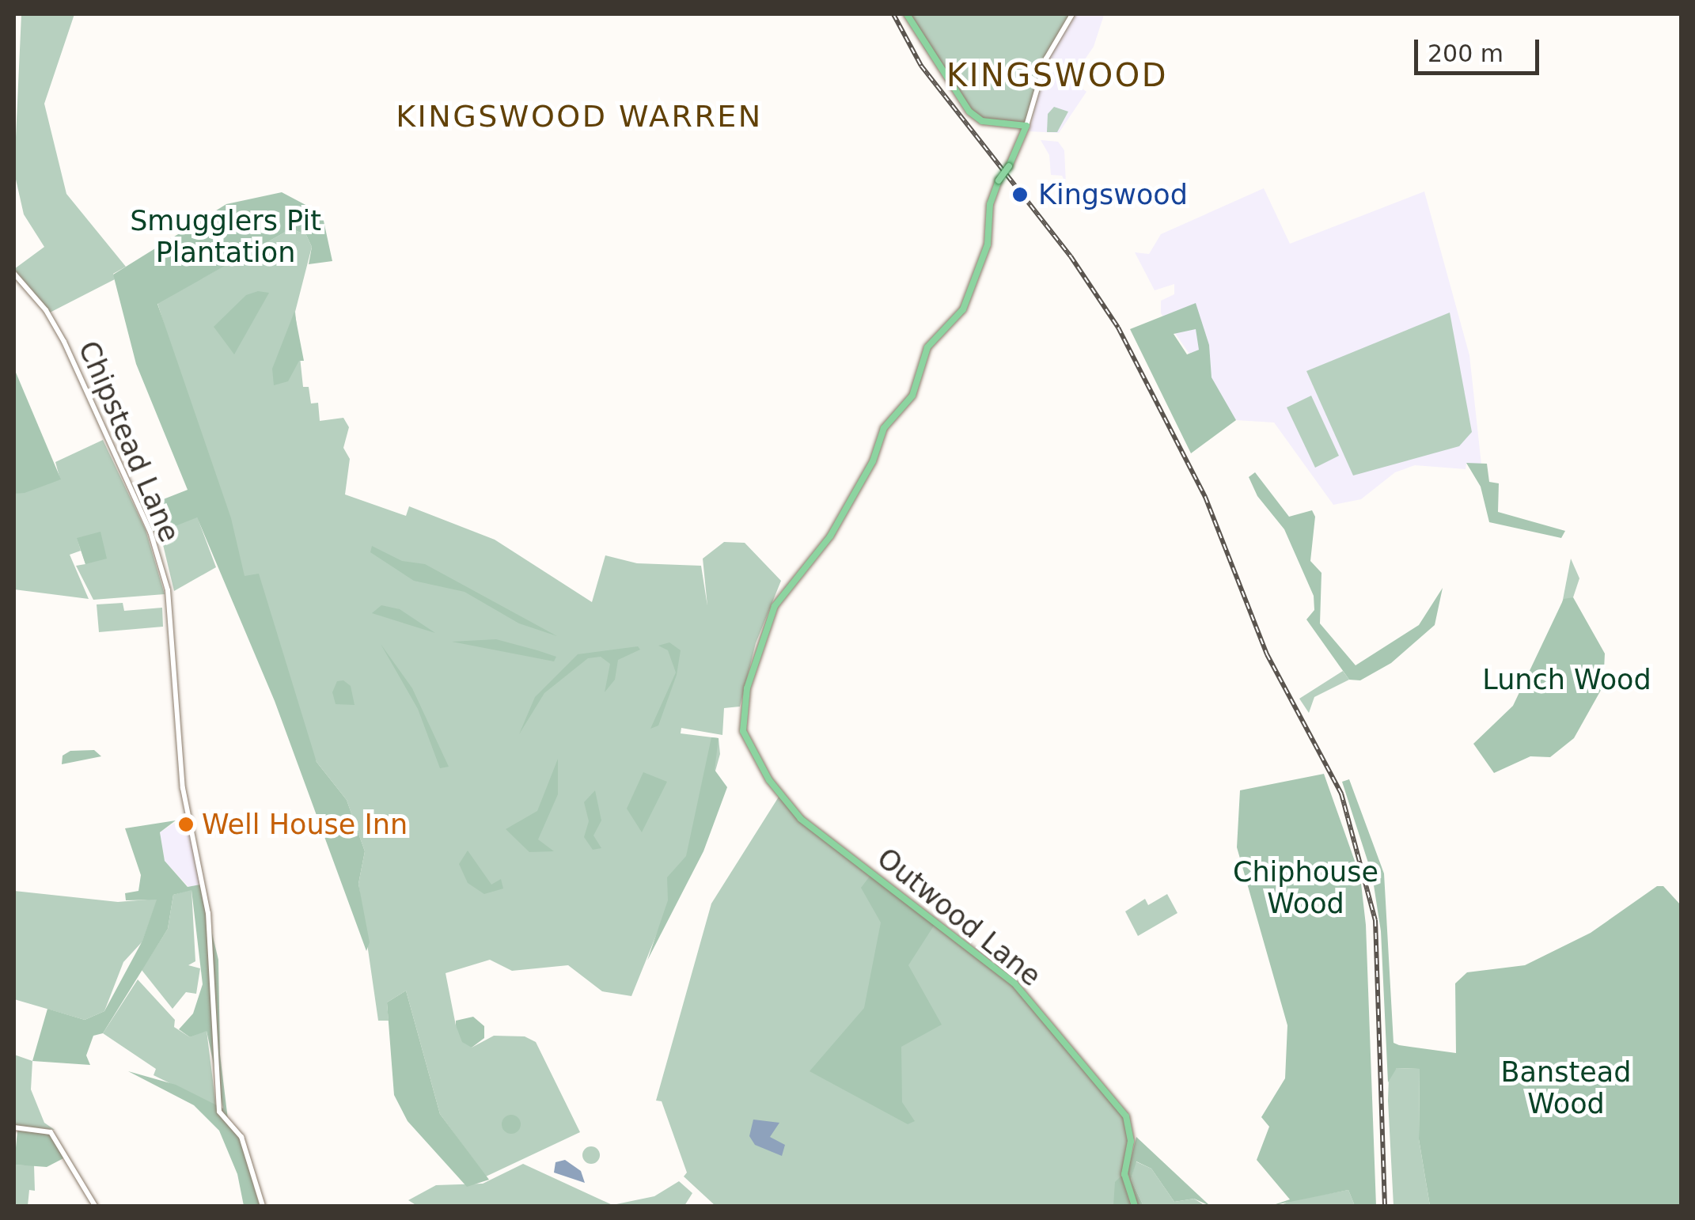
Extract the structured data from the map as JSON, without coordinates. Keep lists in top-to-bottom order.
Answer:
{
  "streets": {
    "main road": ["Outwood Lane"],
    "street": ["Chipstead Lane"]
  },
  "districts": ["KINGSWOOD", "KINGSWOOD WARREN"],
  "parks": [
    "Smugglers Pit Plantation",
    "Lunch Wood",
    "Chiphouse Wood",
    "Banstead Wood"
  ],
  "places": ["Kingswood", "Well House Inn"],
  "scale_bar": "200 m"
}
